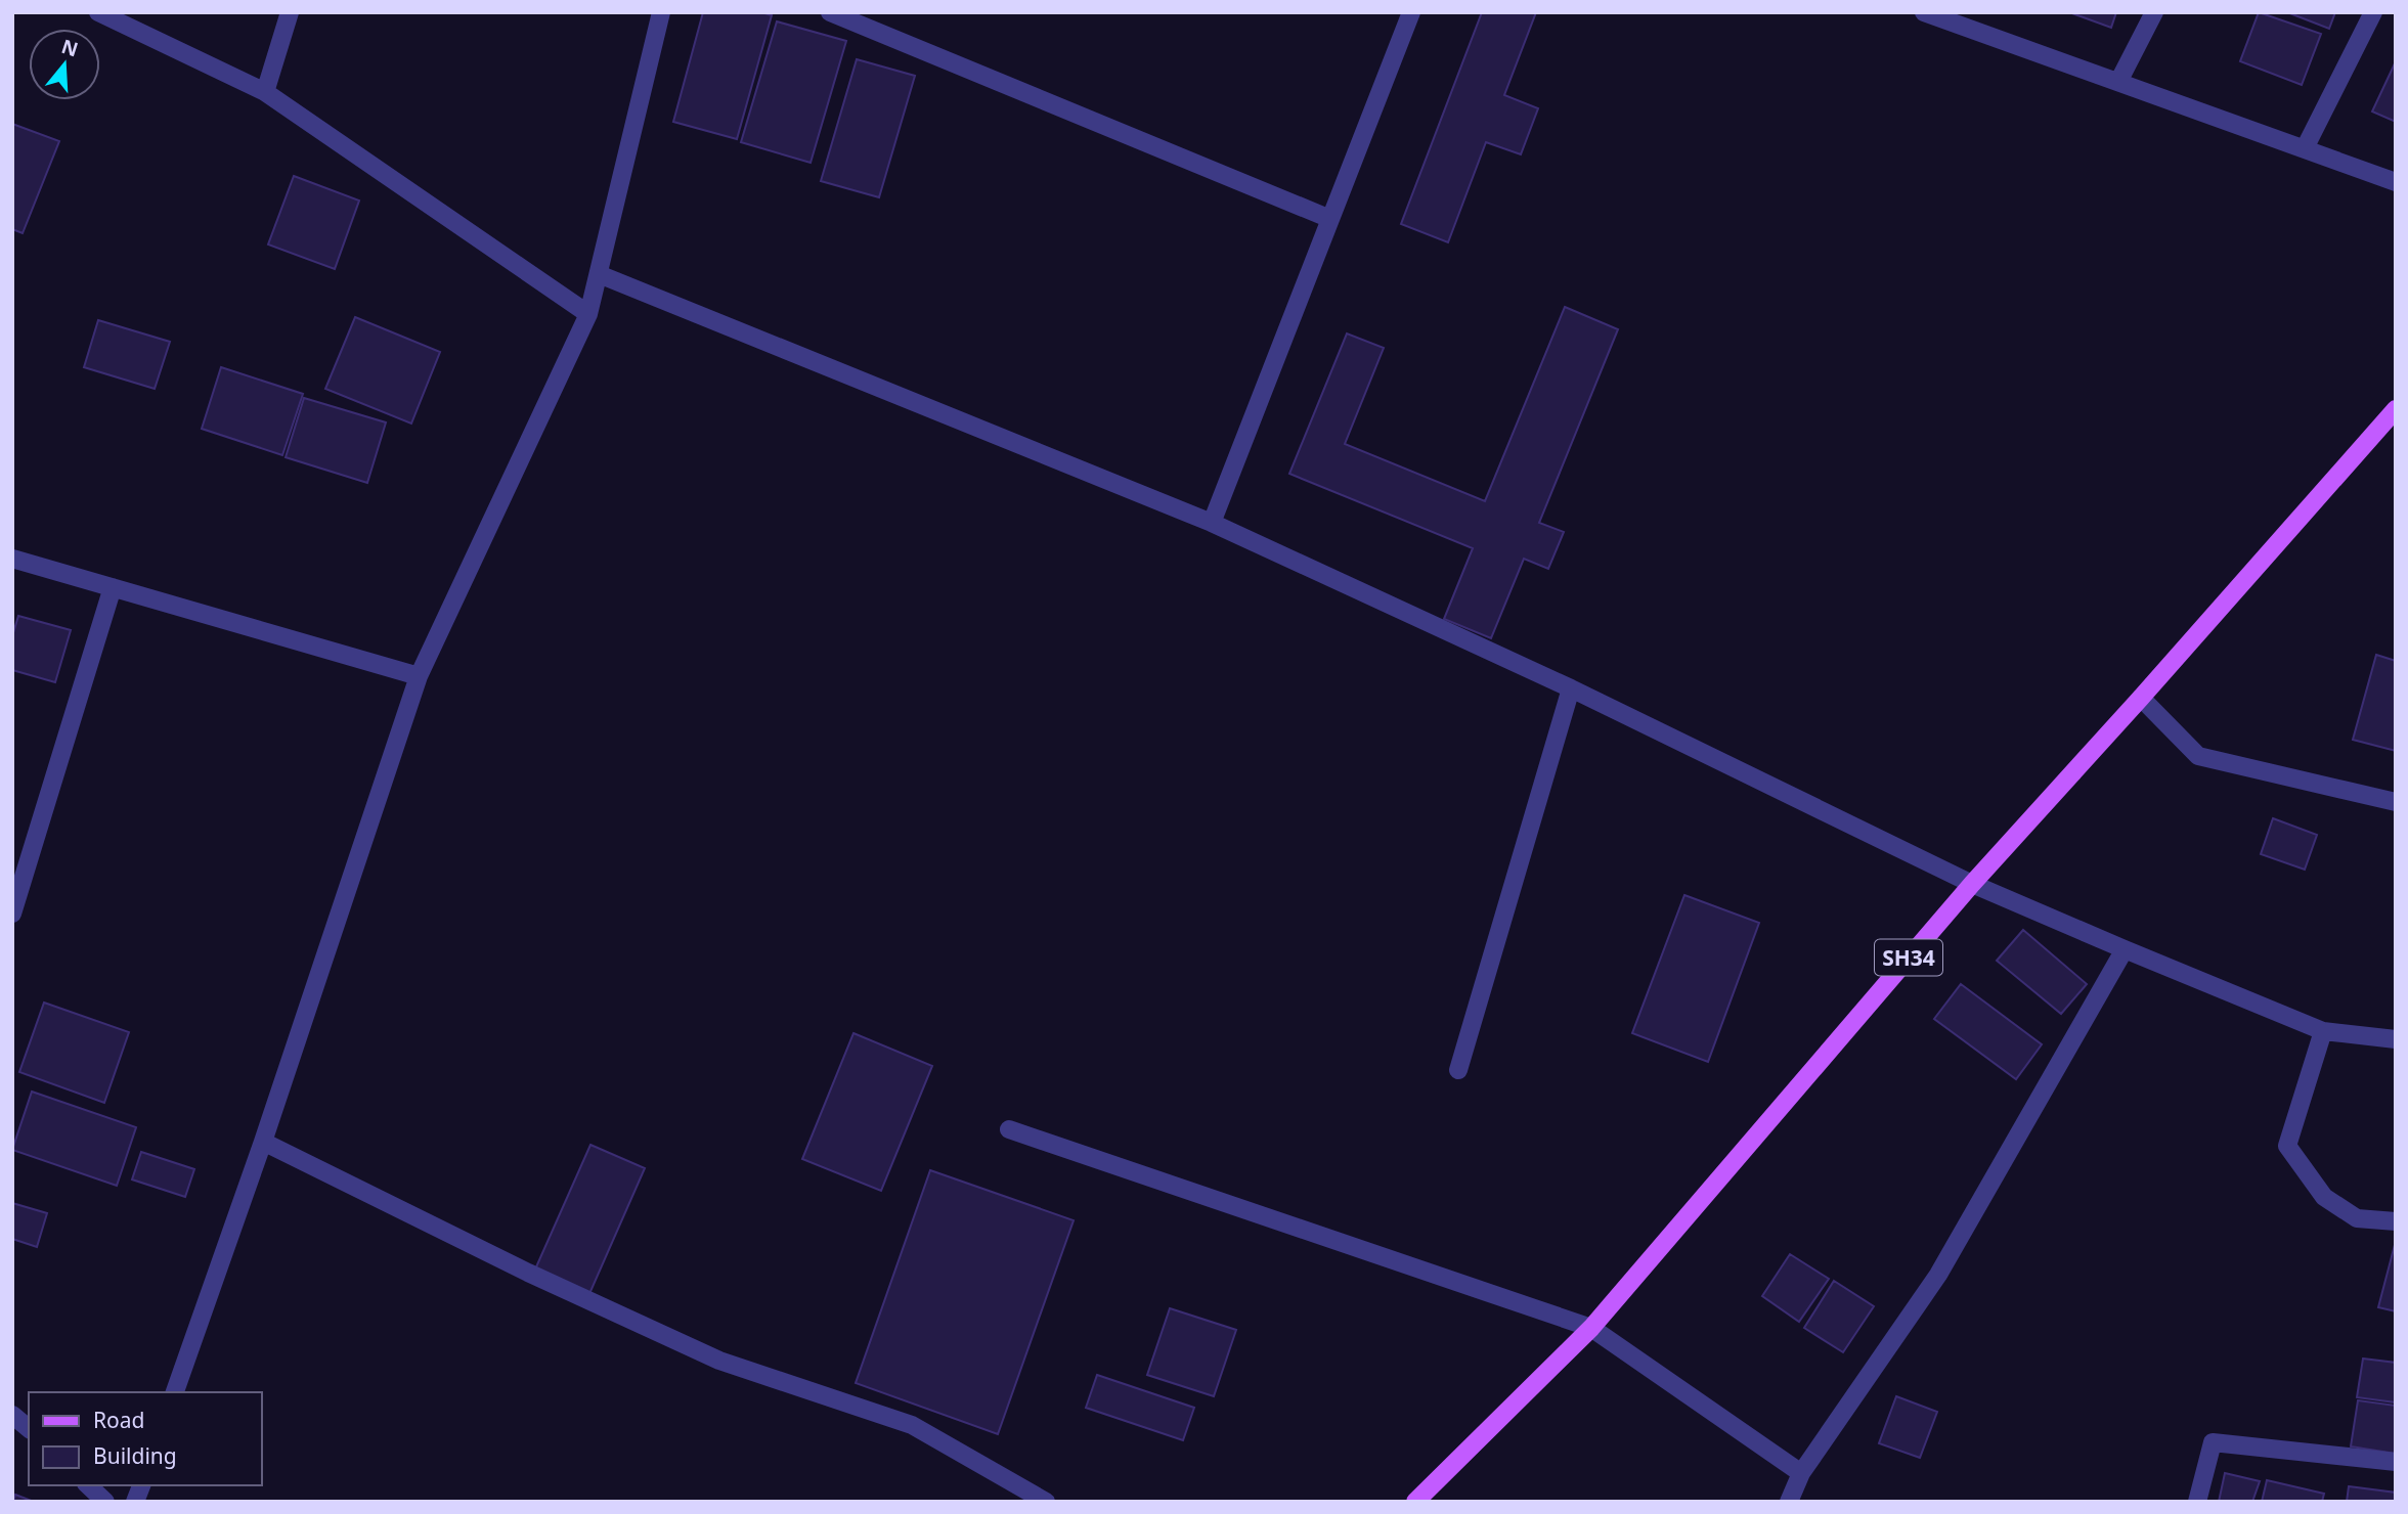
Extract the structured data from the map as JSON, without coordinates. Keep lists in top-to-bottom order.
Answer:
{
  "streets": {
    "main road": ["SH34"]
  },
  "legend": ["Road", "Building"],
  "north": "top"
}
